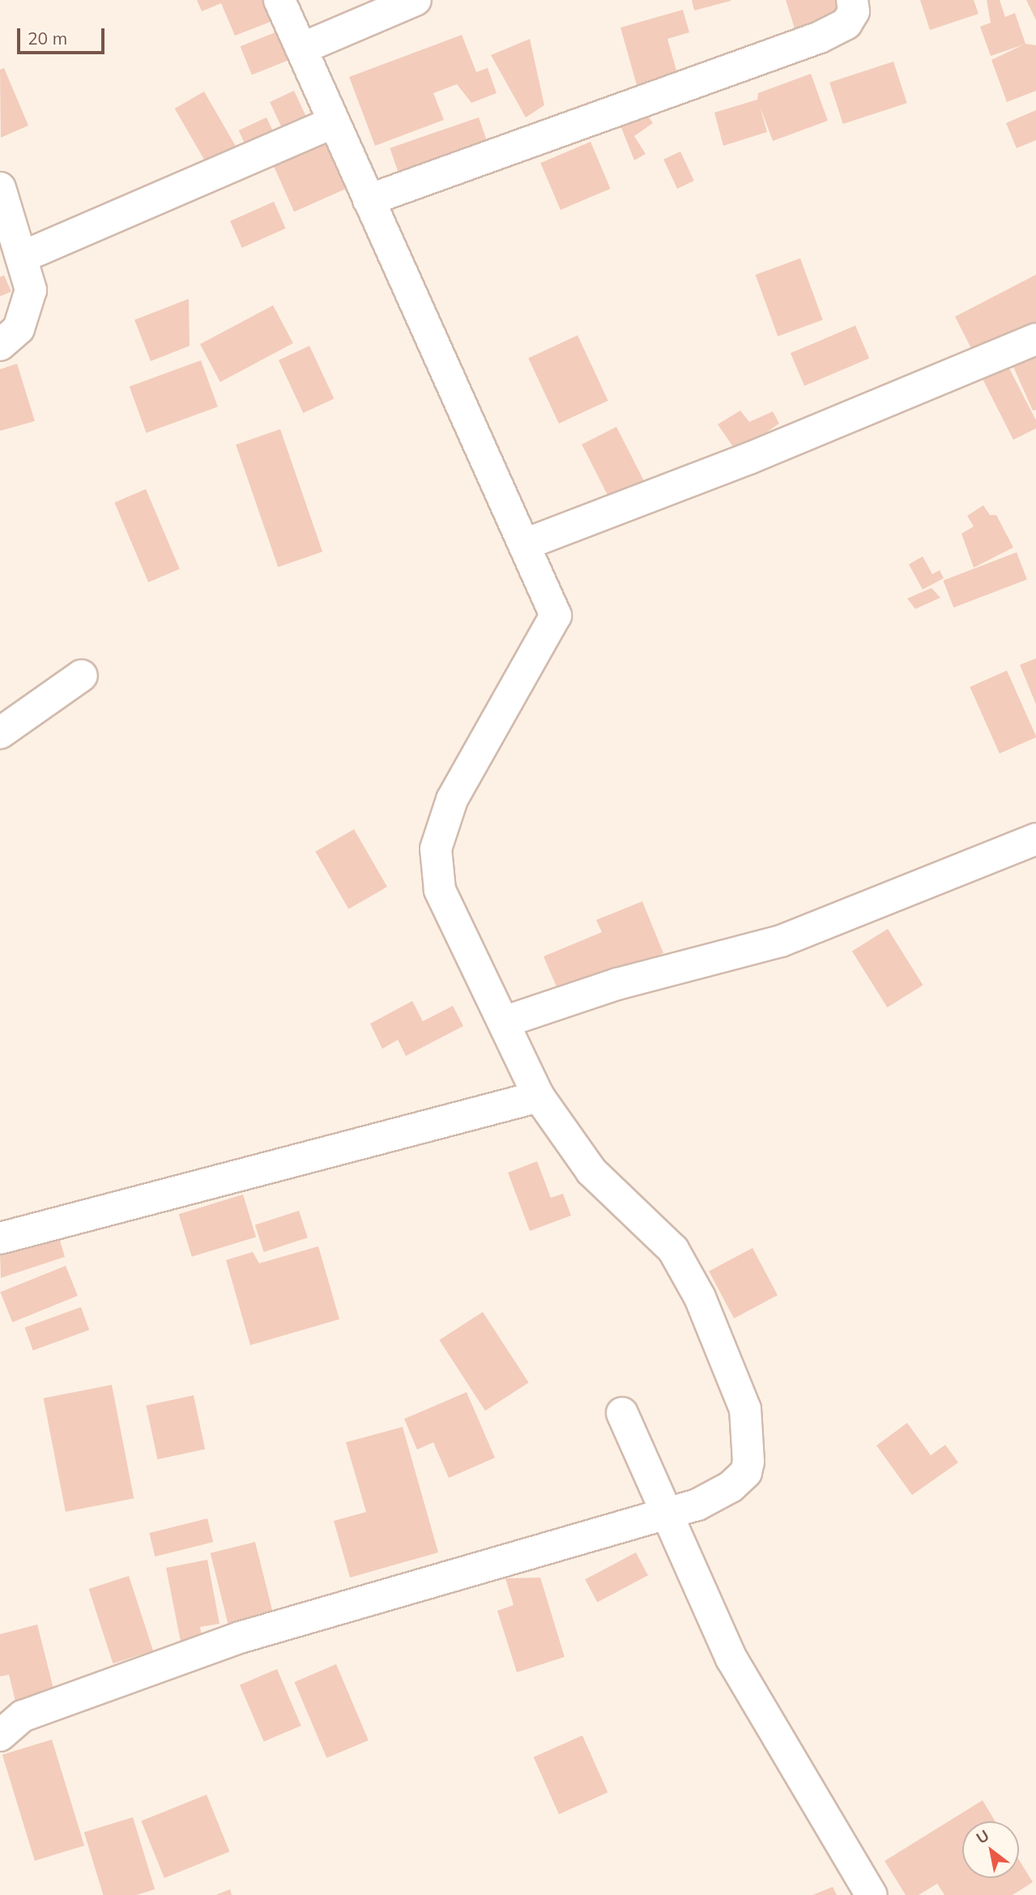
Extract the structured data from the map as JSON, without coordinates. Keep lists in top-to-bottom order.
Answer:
{
  "scale_bar": "20 m",
  "north": "top left"
}
